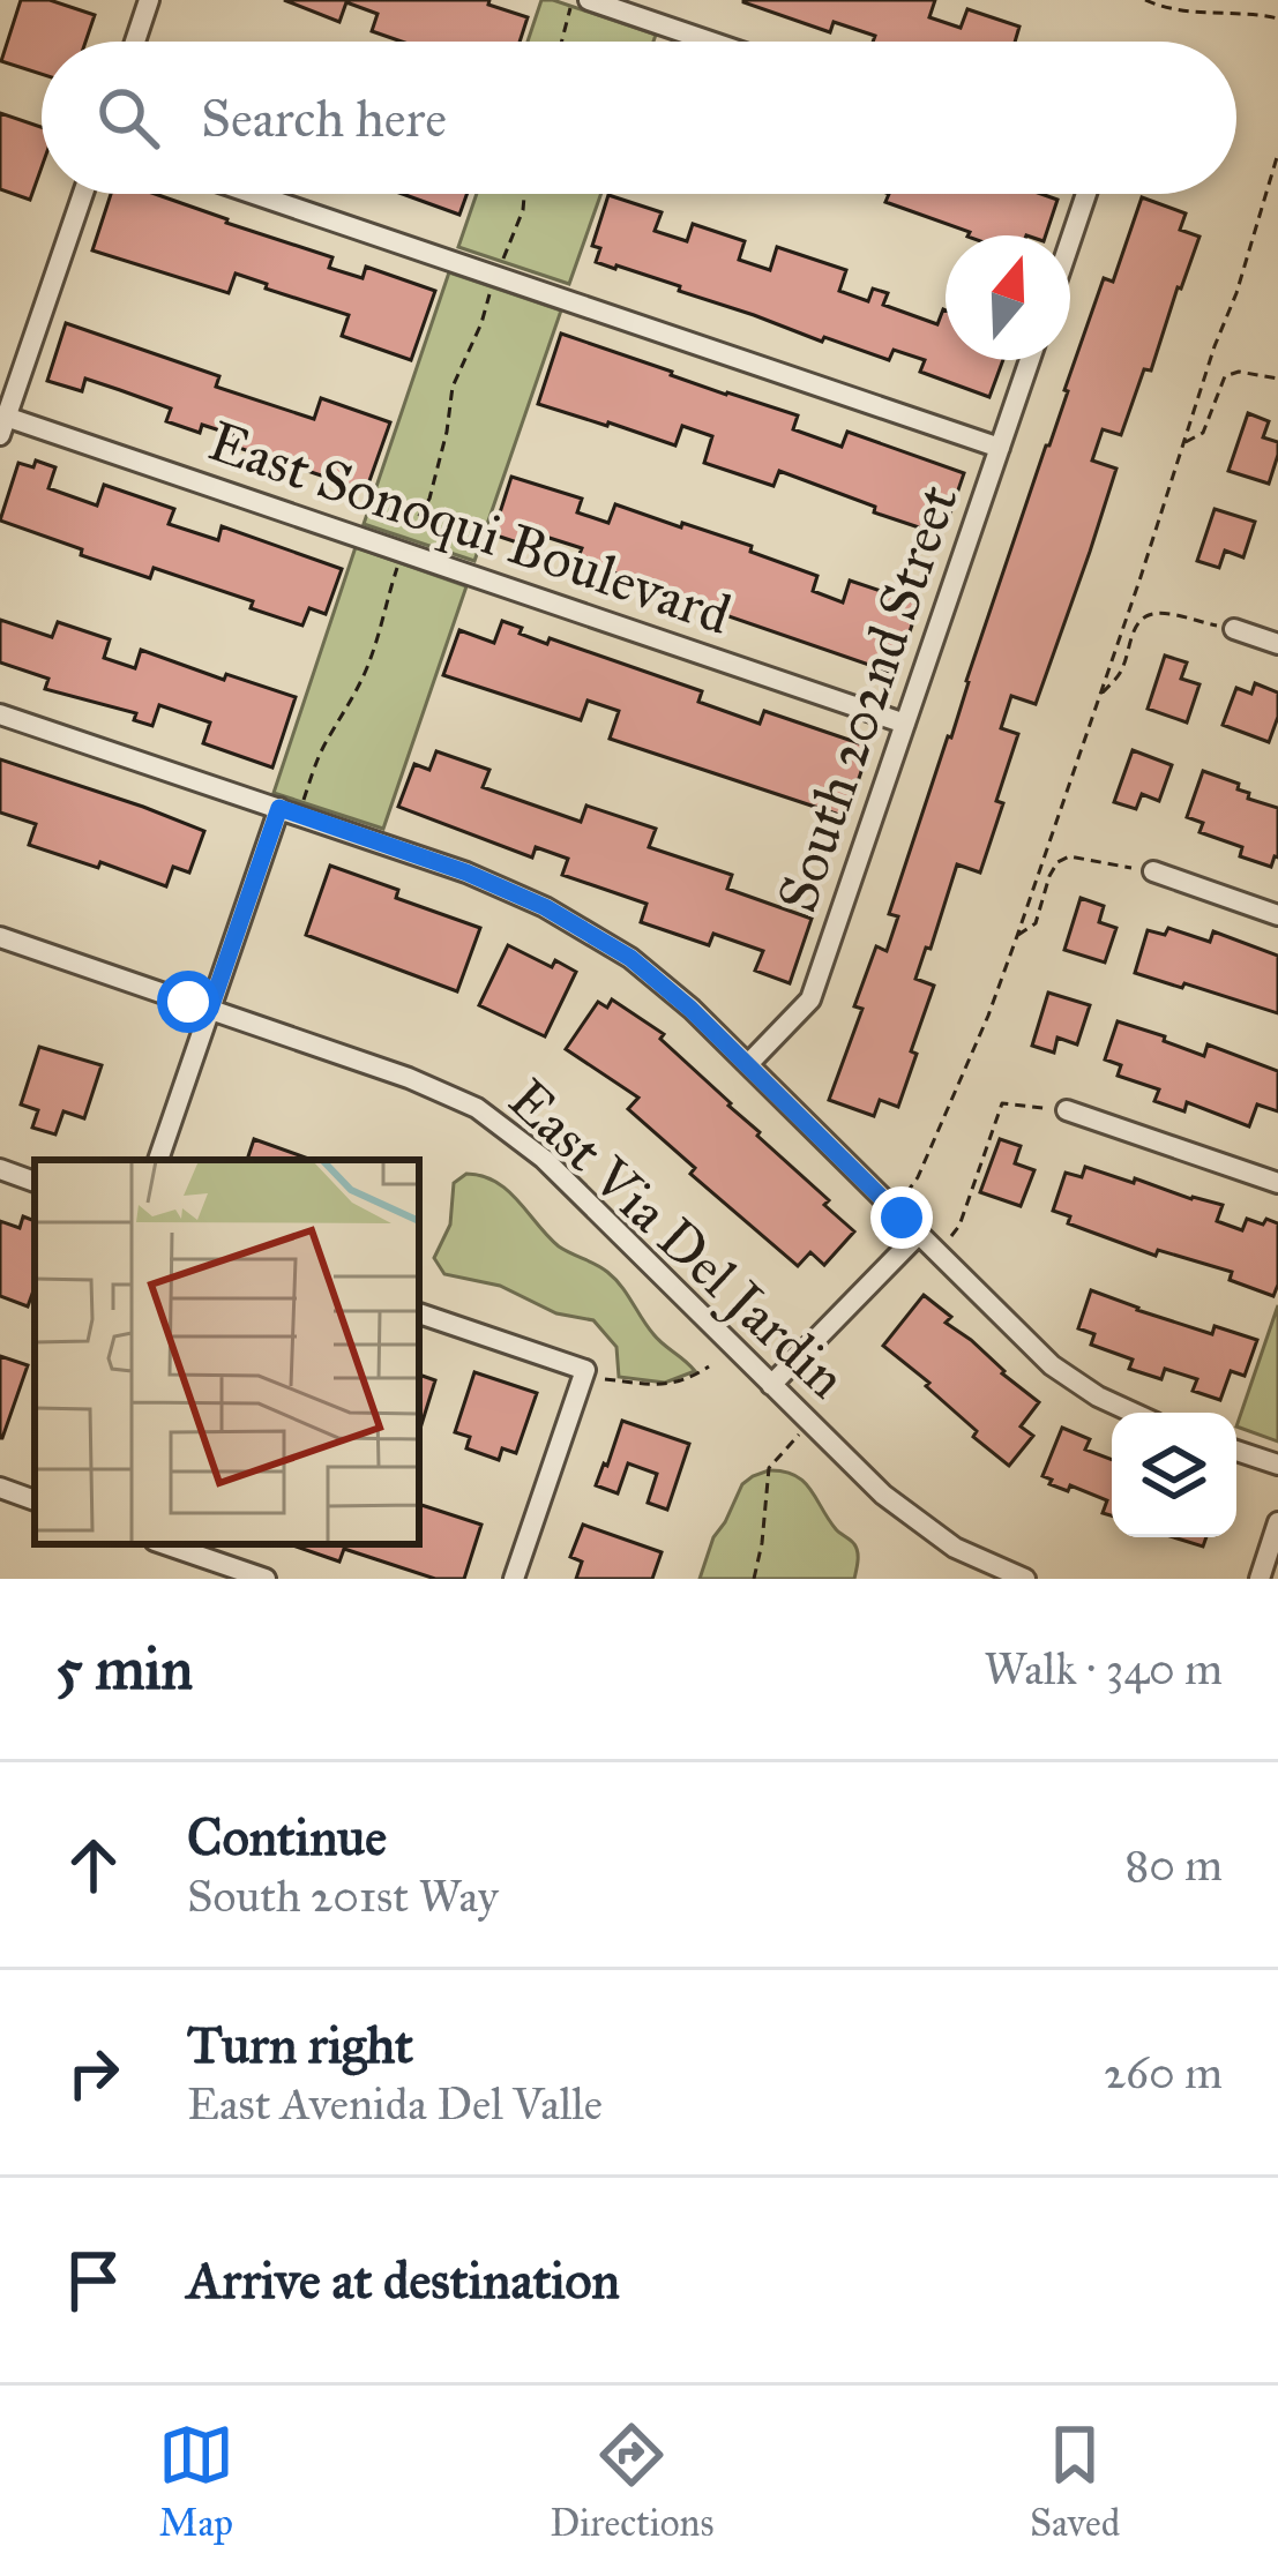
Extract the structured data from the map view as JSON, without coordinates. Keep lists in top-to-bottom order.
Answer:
{
  "streets": {
    "street": ["East Sonoqui Boulevard", "South 202nd Street", "East Via Del Jardin"]
  },
  "crossings": [
    ["East Sonoqui Boulevard", "South 202nd Street"]
  ],
  "north": "top",
  "page": {
    "search": "Search here",
    "heading": ["5 min", "Walk · 340 m"],
    "list": [
      ["Continue", "South 201st Way", "80 m"],
      ["Turn right", "East Avenida Del Valle", "260 m"],
      "Arrive at destination"
    ],
    "nav": ["Map", "Directions", "Saved"]
  }
}
